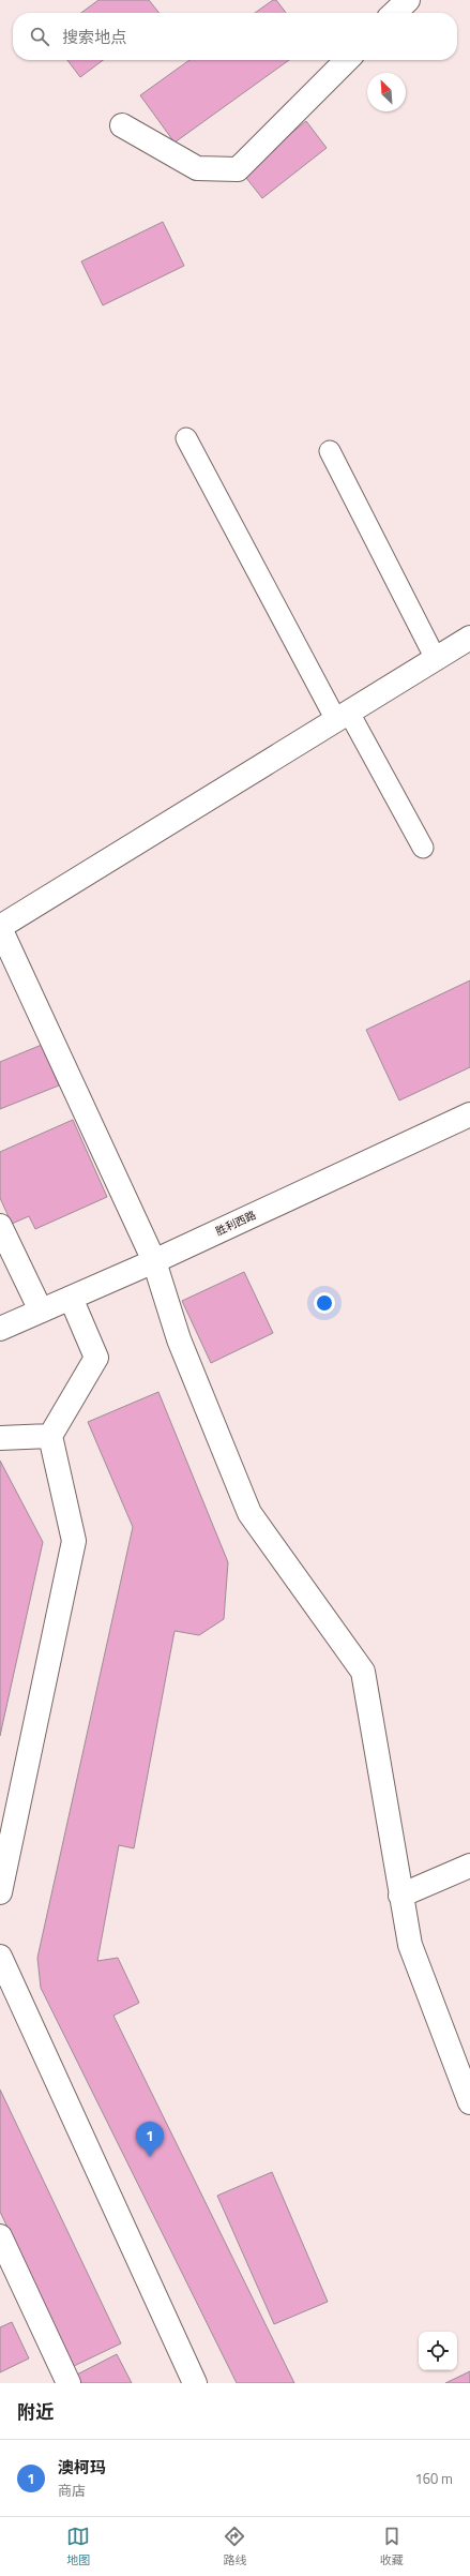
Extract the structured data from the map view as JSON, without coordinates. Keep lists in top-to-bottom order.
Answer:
{
  "streets": {
    "street": ["胜利西路"]
  },
  "north": "top left",
  "page": {
    "search": "搜索地点",
    "pins": "1",
    "heading": "附近",
    "list": [
      {
        "mark": "1",
        "name": "澳柯玛",
        "note": "商店",
        "value": "160 m"
      }
    ],
    "nav": ["地图", "路线", "收藏"]
  }
}
